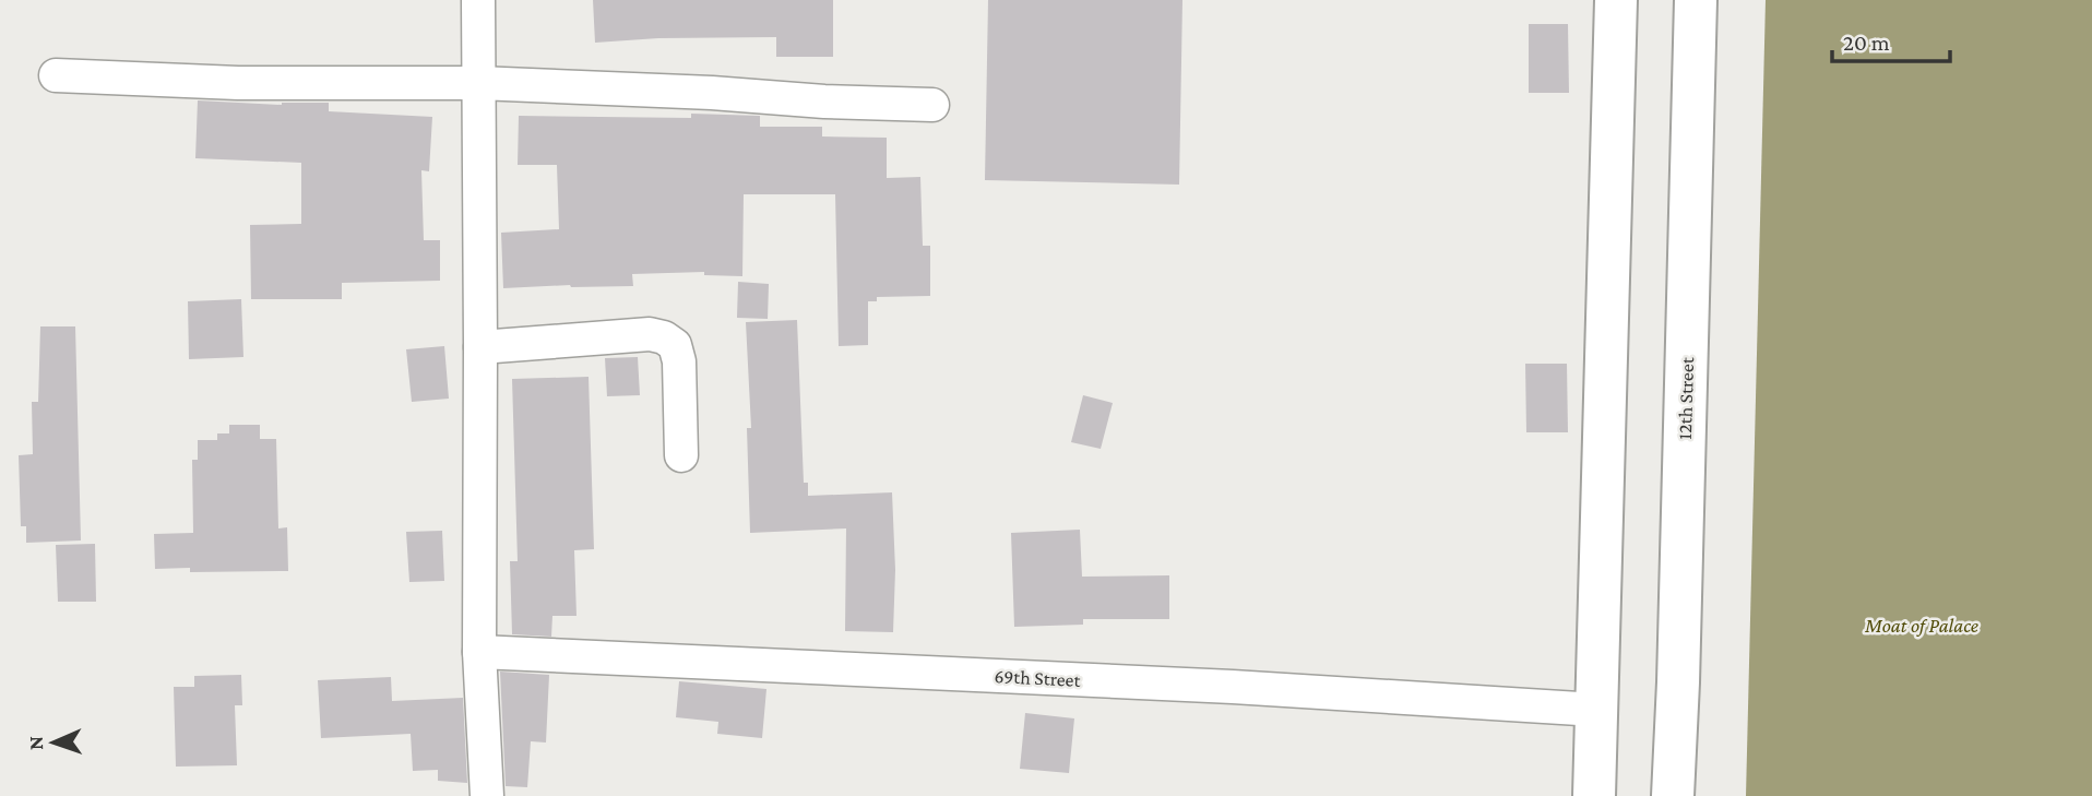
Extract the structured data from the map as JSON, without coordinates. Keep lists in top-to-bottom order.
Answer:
{
  "streets": {
    "main road": ["12th Street"],
    "street": ["69th Street"]
  },
  "water": ["Moat of Palace"],
  "scale_bar": "20 m",
  "north": "left"
}
